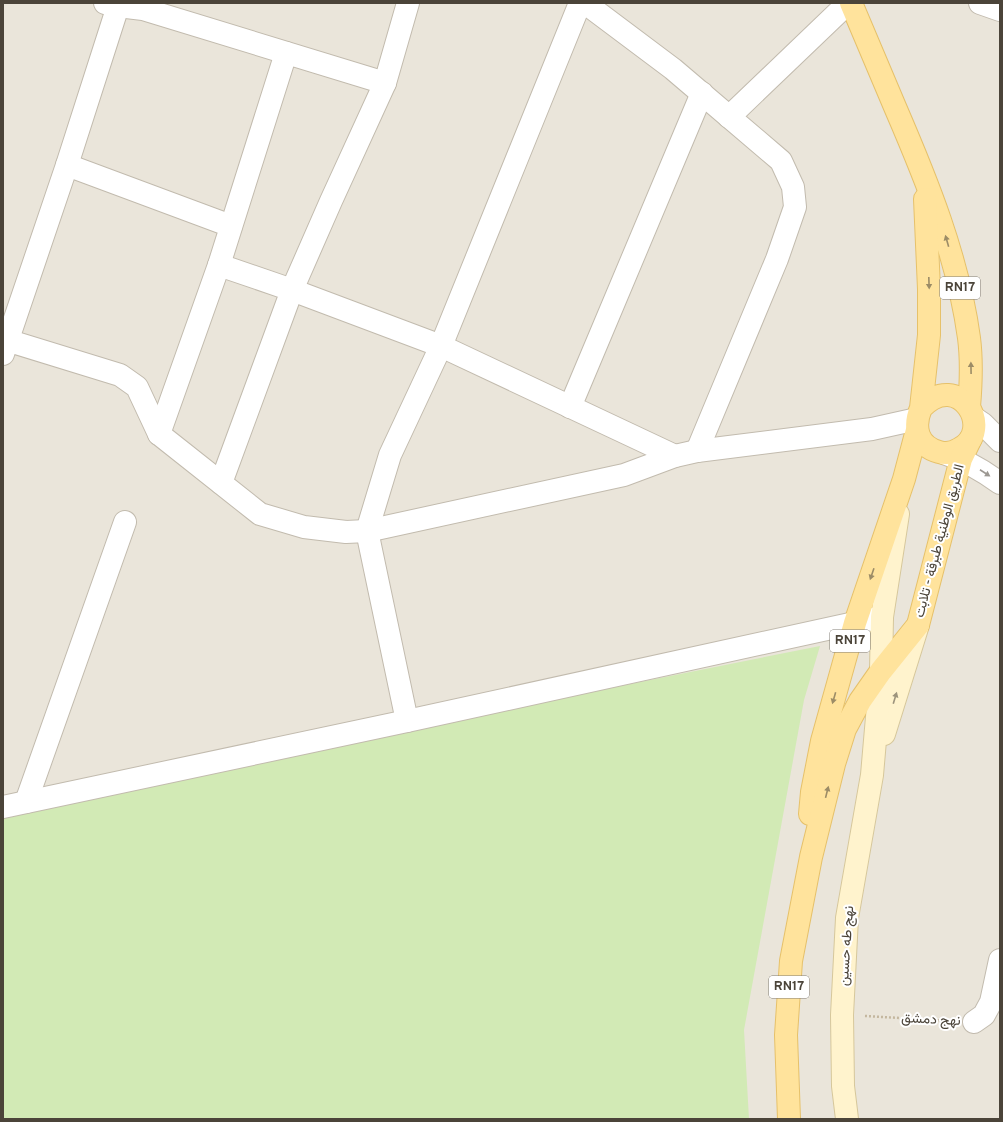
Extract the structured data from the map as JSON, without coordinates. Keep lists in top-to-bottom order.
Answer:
{
  "streets": {
    "main road": ["RN17", "الطريق الوطنية طبرقة - تلابت", "نهج طه حسين"],
    "street": ["نهج دمشق"]
  },
  "crossings": [
    ["RN17", "الطريق الوطنية طبرقة - تلابت"],
    ["نهج طه حسين", "نهج دمشق"]
  ]
}
